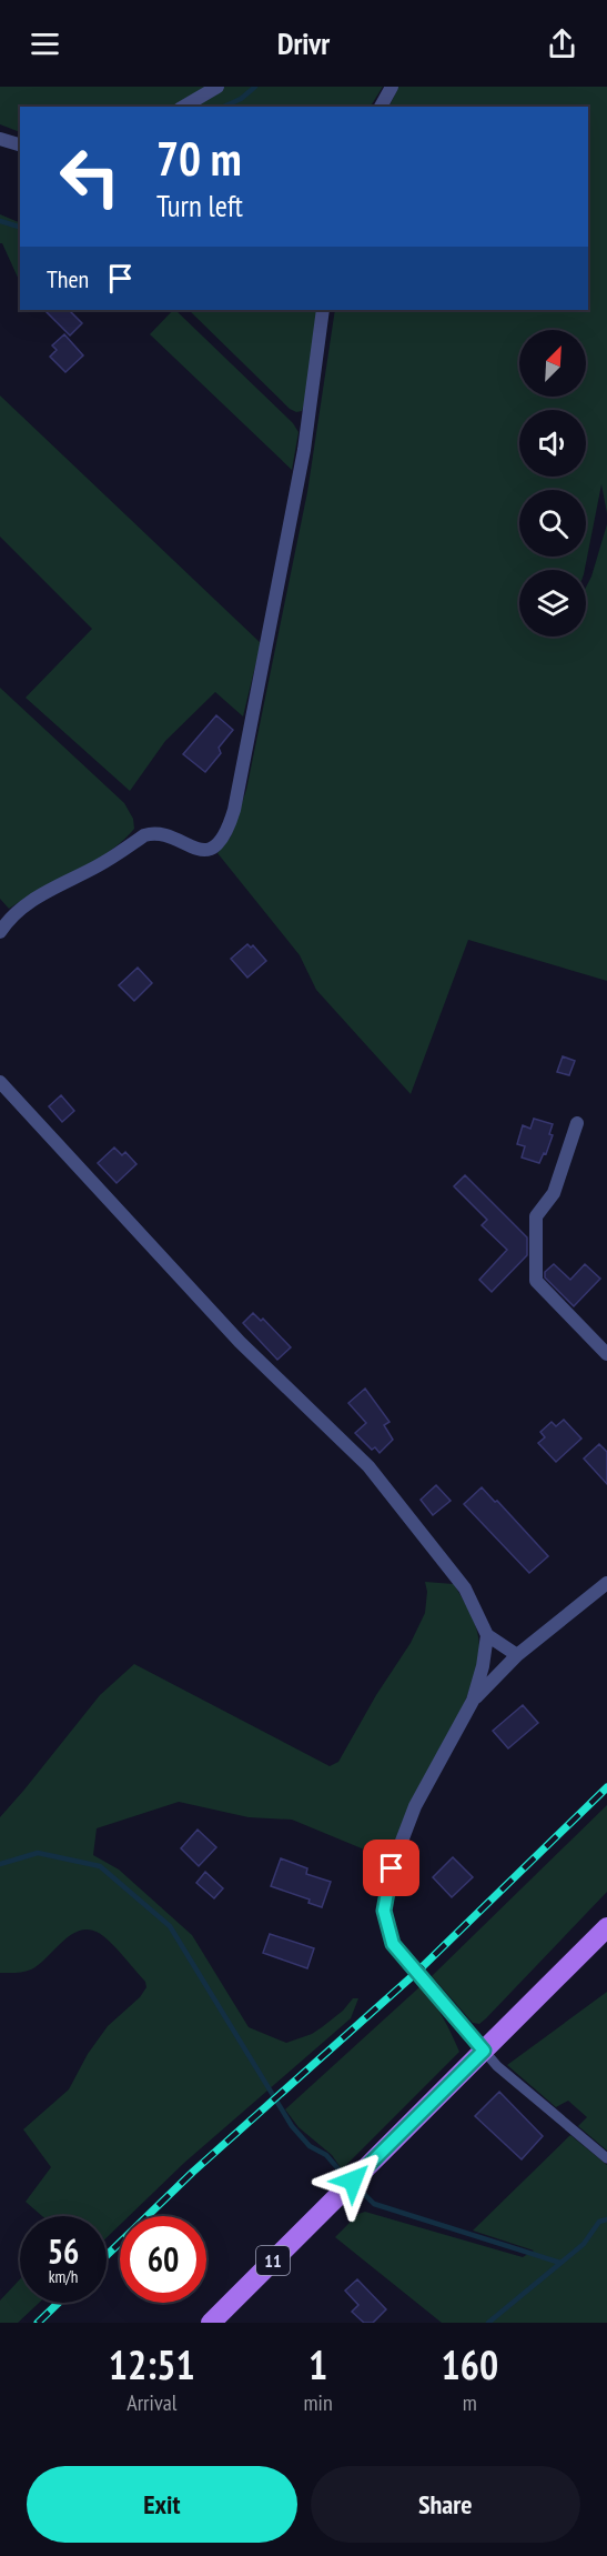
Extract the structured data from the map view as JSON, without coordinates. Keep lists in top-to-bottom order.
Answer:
{
  "streets": {
    "main road": ["11"]
  },
  "north": "top right",
  "page": {
    "header": "Drivr",
    "turn": ["70 m", "Turn left"],
    "then": "Then",
    "speed": "56 km/h",
    "limit": "60",
    "eta": [
      "12:51",
      "Arrival",
      "1",
      "min",
      "160",
      "m"
    ],
    "buttons": ["Exit", "Share"]
  }
}
